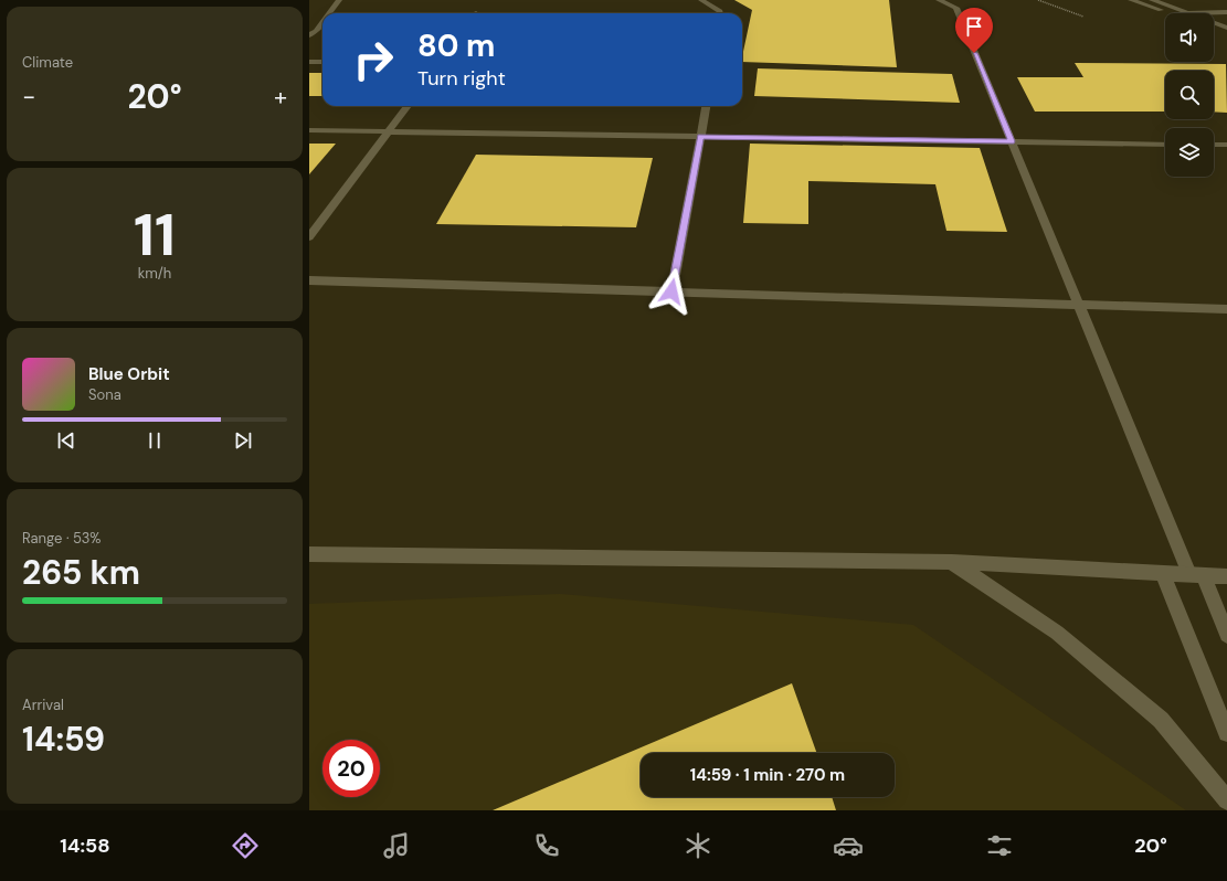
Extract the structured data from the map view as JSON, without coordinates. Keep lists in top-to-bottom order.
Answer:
{
  "page": {
    "tile": [
      "Climate",
      ["11", "km/h"],
      ["Range · 53%", "265 km"],
      ["Arrival", "14:59"]
    ],
    "turn": ["80 m", "Turn right"],
    "heat": ["−", "20°", "+"],
    "song": ["Blue Orbit", "Sona"],
    "limit": "20",
    "trip": "14:59 · 1 min · 270 m",
    "tabs": ["14:58", "20°"]
  }
}
